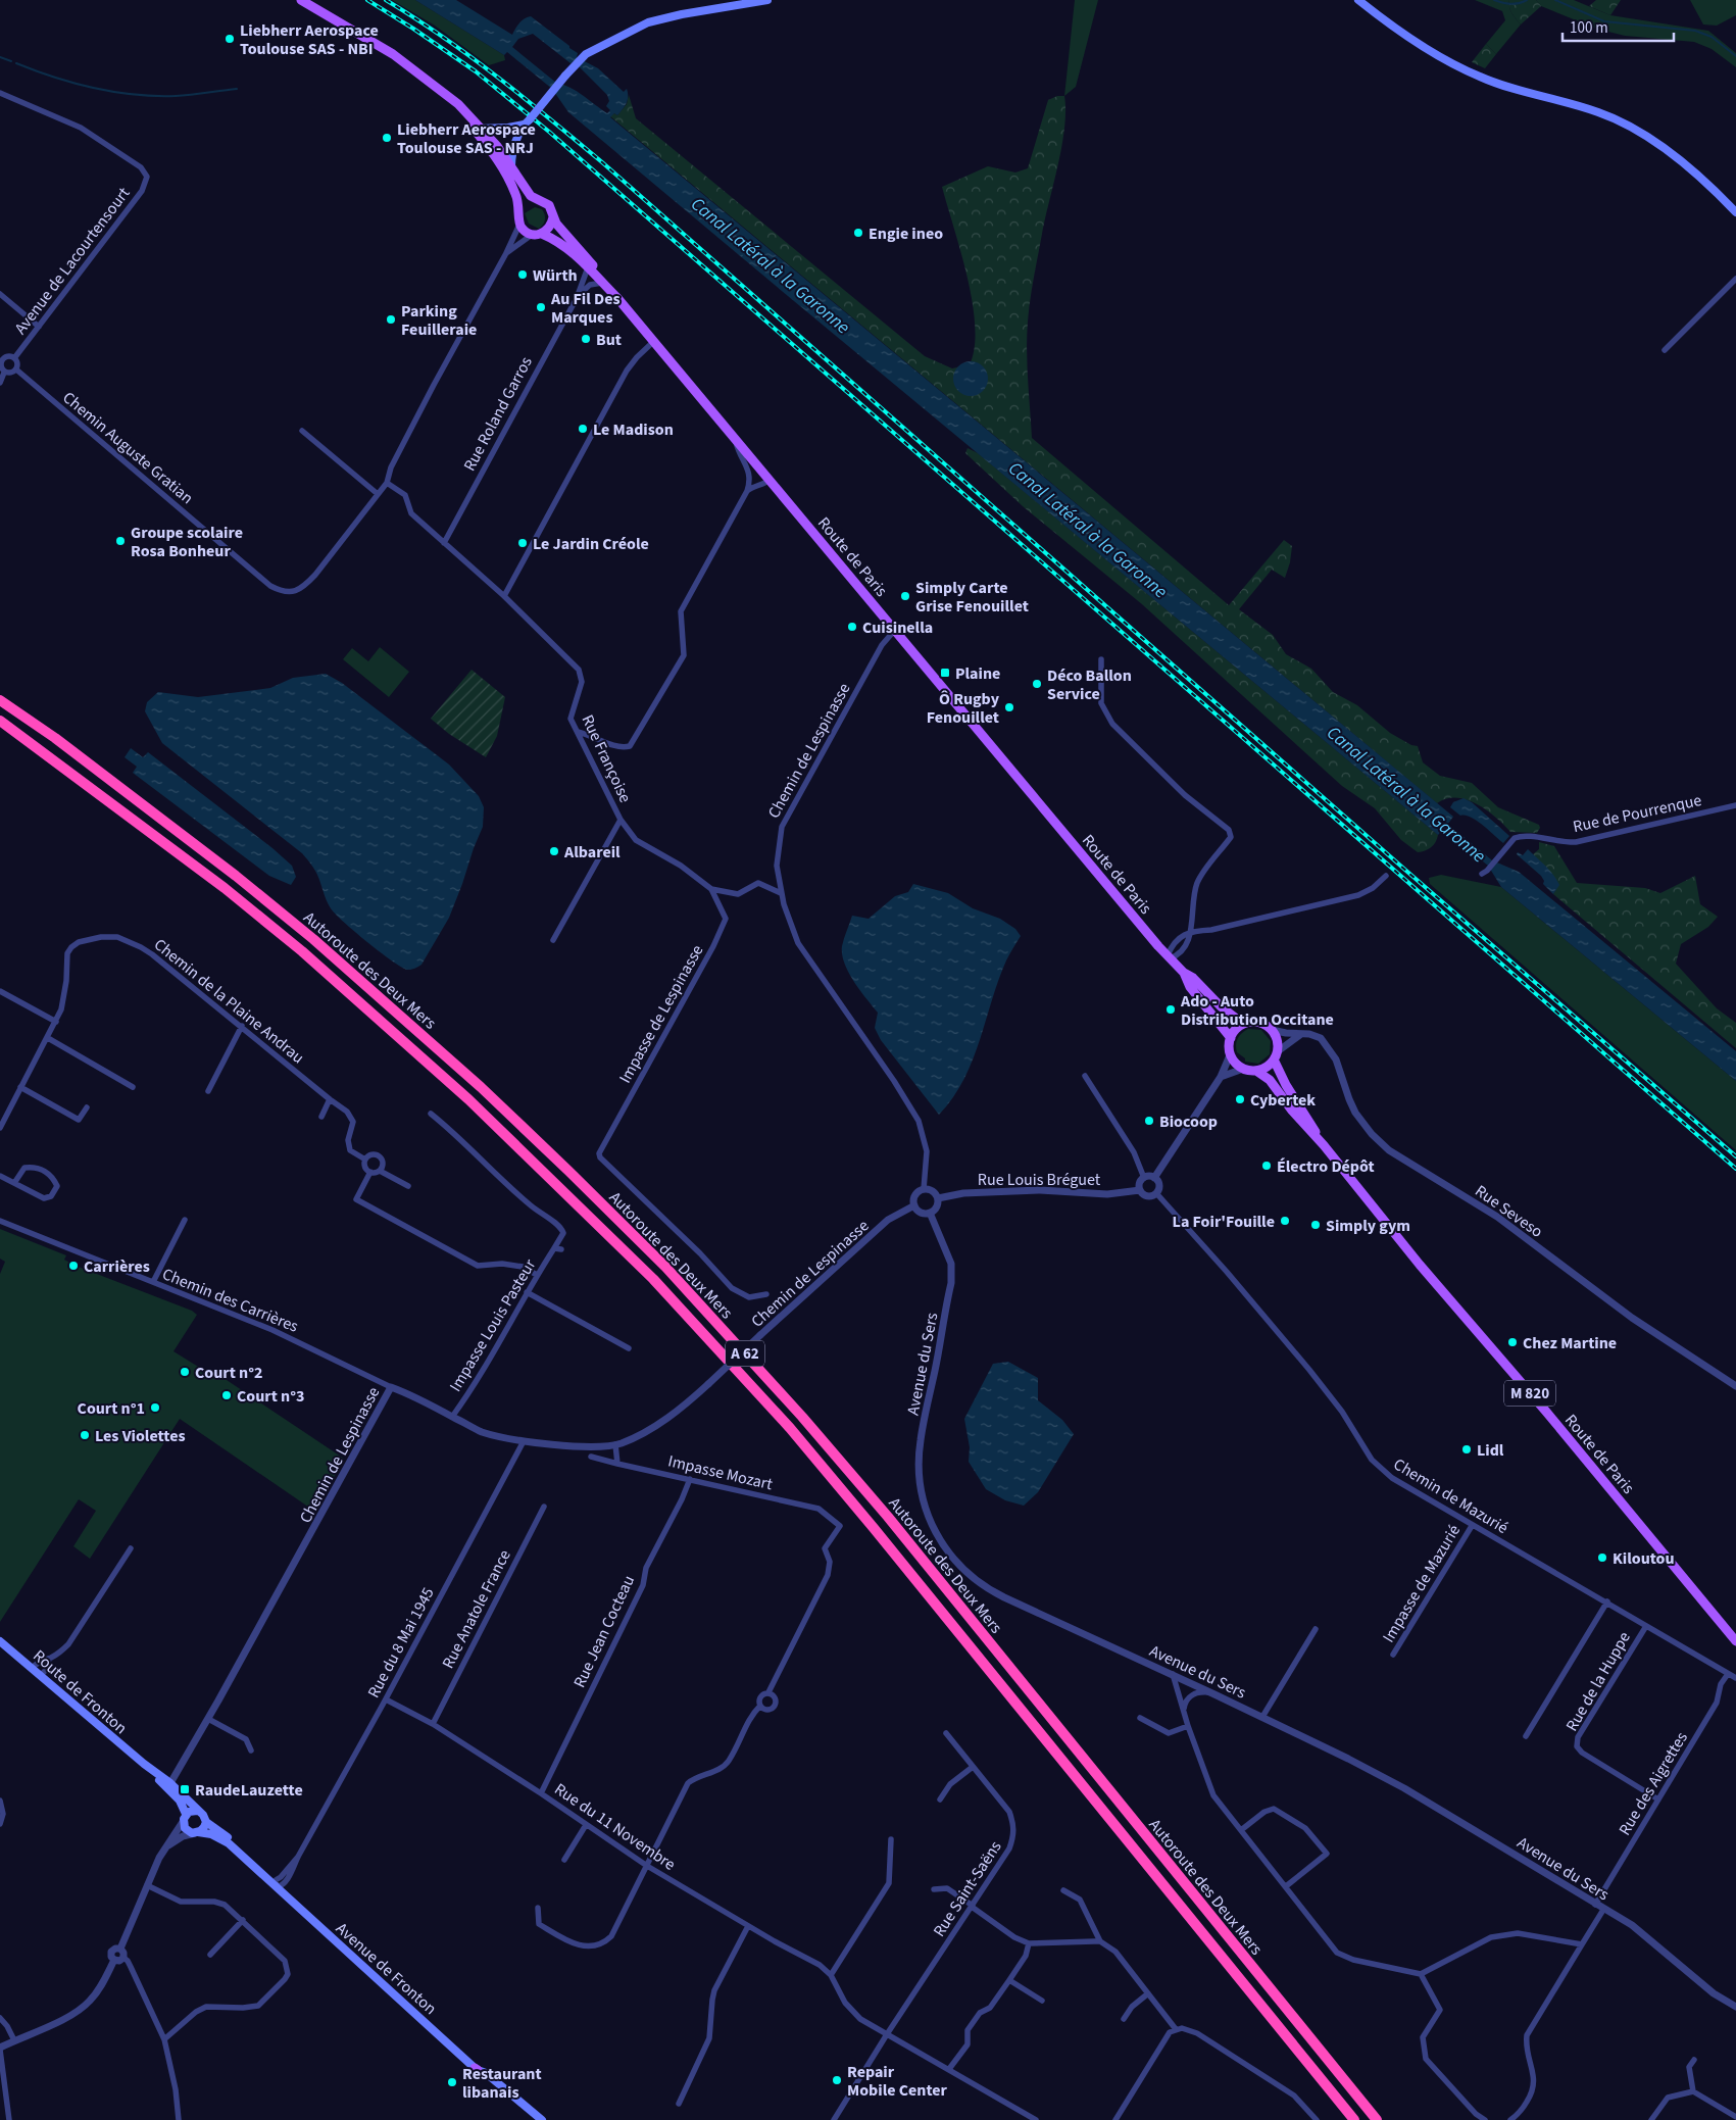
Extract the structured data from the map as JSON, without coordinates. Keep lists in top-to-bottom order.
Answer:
{
  "streets": {
    "highway": ["Autoroute des Deux Mers", "A 62"],
    "main road": [
      "Route de Paris",
      "M 820",
      "Route de Fronton",
      "Avenue de Fronton"
    ],
    "street": [
      "Avenue de Lacourtensourt",
      "Rue Roland Garros",
      "Chemin Auguste Gratian",
      "Chemin de Lespinasse",
      "Rue Françoise",
      "Rue de Pourrenque",
      "Chemin de la Plaine Andrau",
      "Impasse de Lespinasse",
      "Rue Louis Bréguet",
      "Rue Seveso",
      "Chemin des Carrières",
      "Impasse Louis Pasteur",
      "Avenue du Sers",
      "Impasse Mozart",
      "Chemin de Mazurié",
      "Impasse de Mazurié",
      "Rue Anatole France",
      "Rue Jean Cocteau",
      "Rue du 8 Mai 1945",
      "Rue de la Huppe",
      "Rue des Aigrettes",
      "Rue du 11 Novembre",
      "Rue Saint-Saëns"
    ]
  },
  "crossings": [
    ["Avenue de Lacourtensourt", "Chemin Auguste Gratian"],
    ["Rue Roland Garros", "Route de Paris"],
    ["Rue Roland Garros", "Rue Françoise"],
    ["Chemin Auguste Gratian", "Route de Paris"],
    ["Chemin Auguste Gratian", "Rue Françoise"],
    ["Route de Paris", "Chemin de Lespinasse"],
    ["Route de Paris", "Rue Seveso"],
    ["Chemin de Lespinasse", "Rue Françoise"],
    ["Chemin de Lespinasse", "Rue Louis Bréguet"],
    ["Chemin de Lespinasse", "Chemin des Carrières"],
    ["Chemin de Lespinasse", "Impasse Louis Pasteur"],
    ["Chemin de Lespinasse", "Avenue du Sers"],
    ["Chemin de Lespinasse", "Rue du 8 Mai 1945"],
    ["Rue Françoise", "Impasse de Lespinasse"],
    ["Rue Louis Bréguet", "Avenue du Sers"],
    ["Rue Louis Bréguet", "Chemin de Mazurié"],
    ["Avenue du Sers", "Rue des Aigrettes"],
    ["Impasse Mozart", "Rue Jean Cocteau"],
    ["Chemin de Mazurié", "Impasse de Mazurié"],
    ["Chemin de Mazurié", "Rue de la Huppe"],
    ["Chemin de Mazurié", "Rue des Aigrettes"],
    ["Rue Anatole France", "Rue du 11 Novembre"],
    ["Rue Jean Cocteau", "Rue du 11 Novembre"],
    ["Rue du 8 Mai 1945", "Rue du 11 Novembre"],
    ["Rue du 8 Mai 1945", "Avenue de Fronton"],
    ["Rue de la Huppe", "Rue des Aigrettes"]
  ],
  "water": ["Canal Latéral à la Garonne"],
  "places": {
    "other": [
      "Liebherr Aerospace Toulouse SAS - NBI",
      "Liebherr Aerospace Toulouse SAS - NRJ",
      "Engie ineo",
      "Würth",
      "Au Fil Des Marques",
      "Parking Feuilleraie",
      "But",
      "Le Madison",
      "Groupe scolaire Rosa Bonheur",
      "Le Jardin Créole",
      "Simply Carte Grise Fenouillet",
      "Cuisinella",
      "Déco Ballon Service",
      "Ô Rugby Fenouillet",
      "Albareil",
      "Ado - Auto Distribution Occitane",
      "Cybertek",
      "Biocoop",
      "Électro Dépôt",
      "La Foir'Fouille",
      "Simply gym",
      "Carrières",
      "Chez Martine",
      "Court n°2",
      "Court n°3",
      "Court n°1",
      "Les Violettes",
      "Lidl",
      "Kiloutou",
      "Repair Mobile Center",
      "Restaurant libanais"
    ],
    "transit": ["Plaine", "RaudeLauzette"]
  },
  "scale_bar": "100 m"
}
